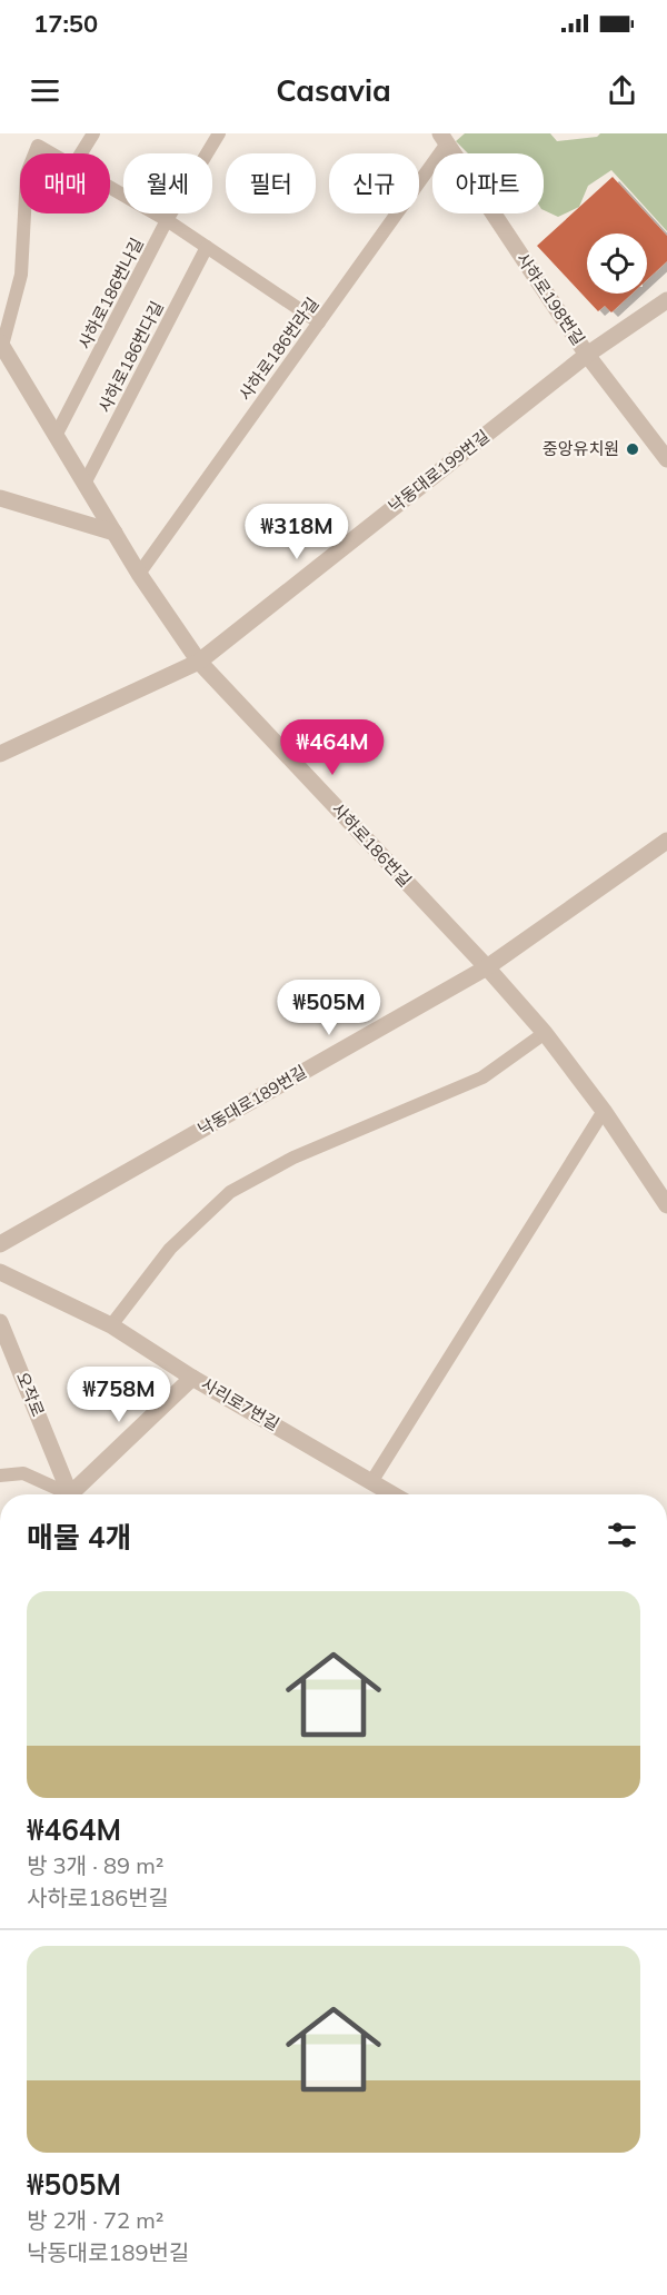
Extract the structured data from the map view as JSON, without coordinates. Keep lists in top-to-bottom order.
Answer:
{
  "streets": {
    "street": [
      "사하로198번길",
      "낙동대로199번길",
      "사하로186번길",
      "낙동대로189번길",
      "오작로",
      "사리로7번길"
    ],
    "lane": ["사하로186번나길", "사하로186번라길", "사하로186번다길"]
  },
  "crossings": [
    ["사하로186번나길", "사하로186번길"],
    ["사하로198번길", "사하로186번라길"],
    ["사하로198번길", "낙동대로199번길"],
    ["사하로186번라길", "사하로186번길"],
    ["사하로186번다길", "사하로186번길"],
    ["낙동대로199번길", "사하로186번길"],
    ["사하로186번길", "낙동대로189번길"]
  ],
  "places": ["중앙유치원"],
  "page": {
    "status": "17:50",
    "header": "Casavia",
    "chip": [
      "매매",
      "월세",
      "필터",
      "신규",
      "아파트"
    ],
    "price": [
      "₩318M",
      "₩464M",
      "₩505M",
      "₩758M"
    ],
    "heading": "매물 4개",
    "list": [
      {
        "name": "₩464M",
        "note": "방 3개 · 89 m² · 사하로186번길"
      },
      {
        "name": "₩505M",
        "note": "방 2개 · 72 m² · 낙동대로189번길"
      }
    ]
  }
}
